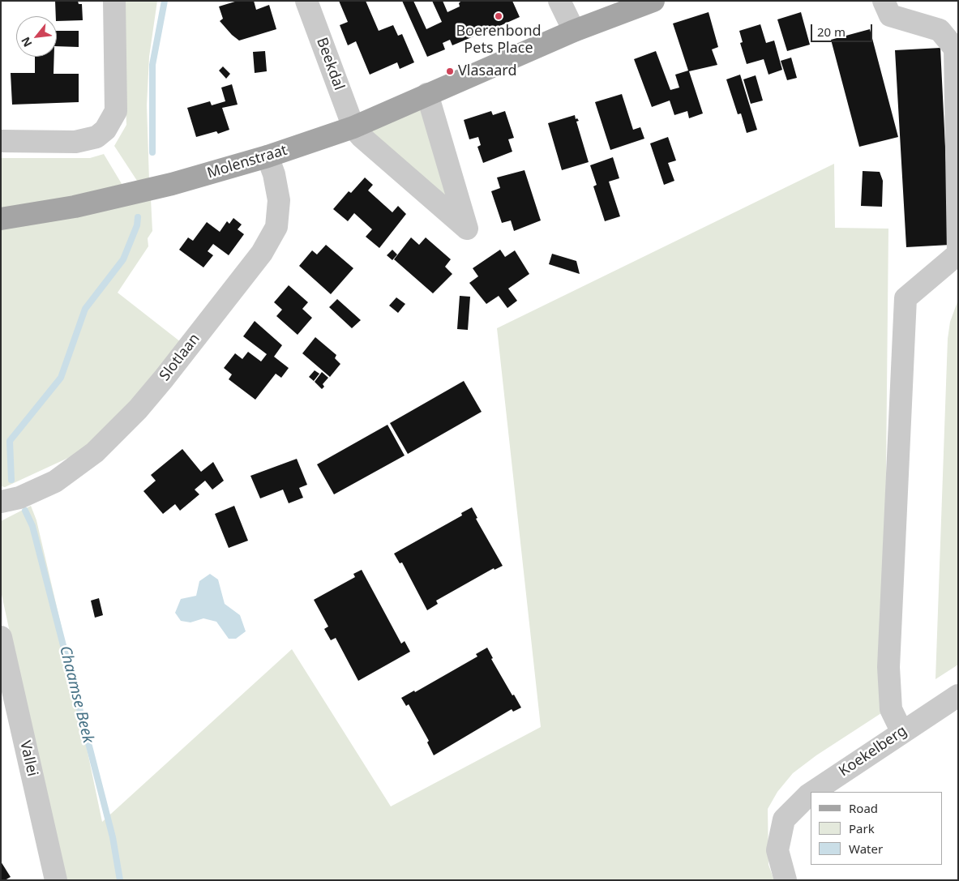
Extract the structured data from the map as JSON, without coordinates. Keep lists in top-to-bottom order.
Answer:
{
  "streets": {
    "main road": ["Molenstraat"],
    "street": [
      "Beekdal",
      "Slotlaan",
      "Koekelberg",
      "Vallei"
    ]
  },
  "crossings": [
    ["Beekdal", "Molenstraat"],
    ["Molenstraat", "Slotlaan"]
  ],
  "water": ["Chaamse Beek"],
  "places": ["Boerenbond Pets Place", "Vlasaard"],
  "legend": ["Road", "Park", "Water"],
  "scale_bar": "20 m",
  "north": "bottom left"
}
